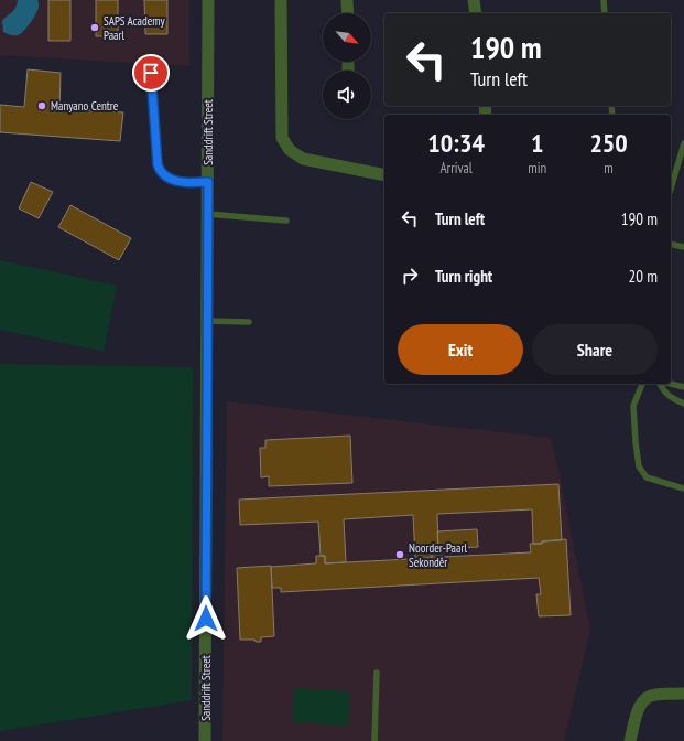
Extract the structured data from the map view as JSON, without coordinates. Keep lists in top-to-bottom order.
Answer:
{
  "streets": {
    "street": ["Sanddrift Street"]
  },
  "places": ["SAPS Academy Paarl", "Manyano Centre", "Noorder-Paarl Sekondêr"],
  "north": "bottom right",
  "page": {
    "turn": ["190 m", "Turn left"],
    "eta": [
      "10:34",
      "Arrival",
      "1",
      "min",
      "250",
      "m"
    ],
    "list": [
      {
        "name": "Turn left",
        "value": "190 m"
      },
      {
        "name": "Turn right",
        "value": "20 m"
      }
    ],
    "buttons": ["Exit", "Share"]
  }
}
